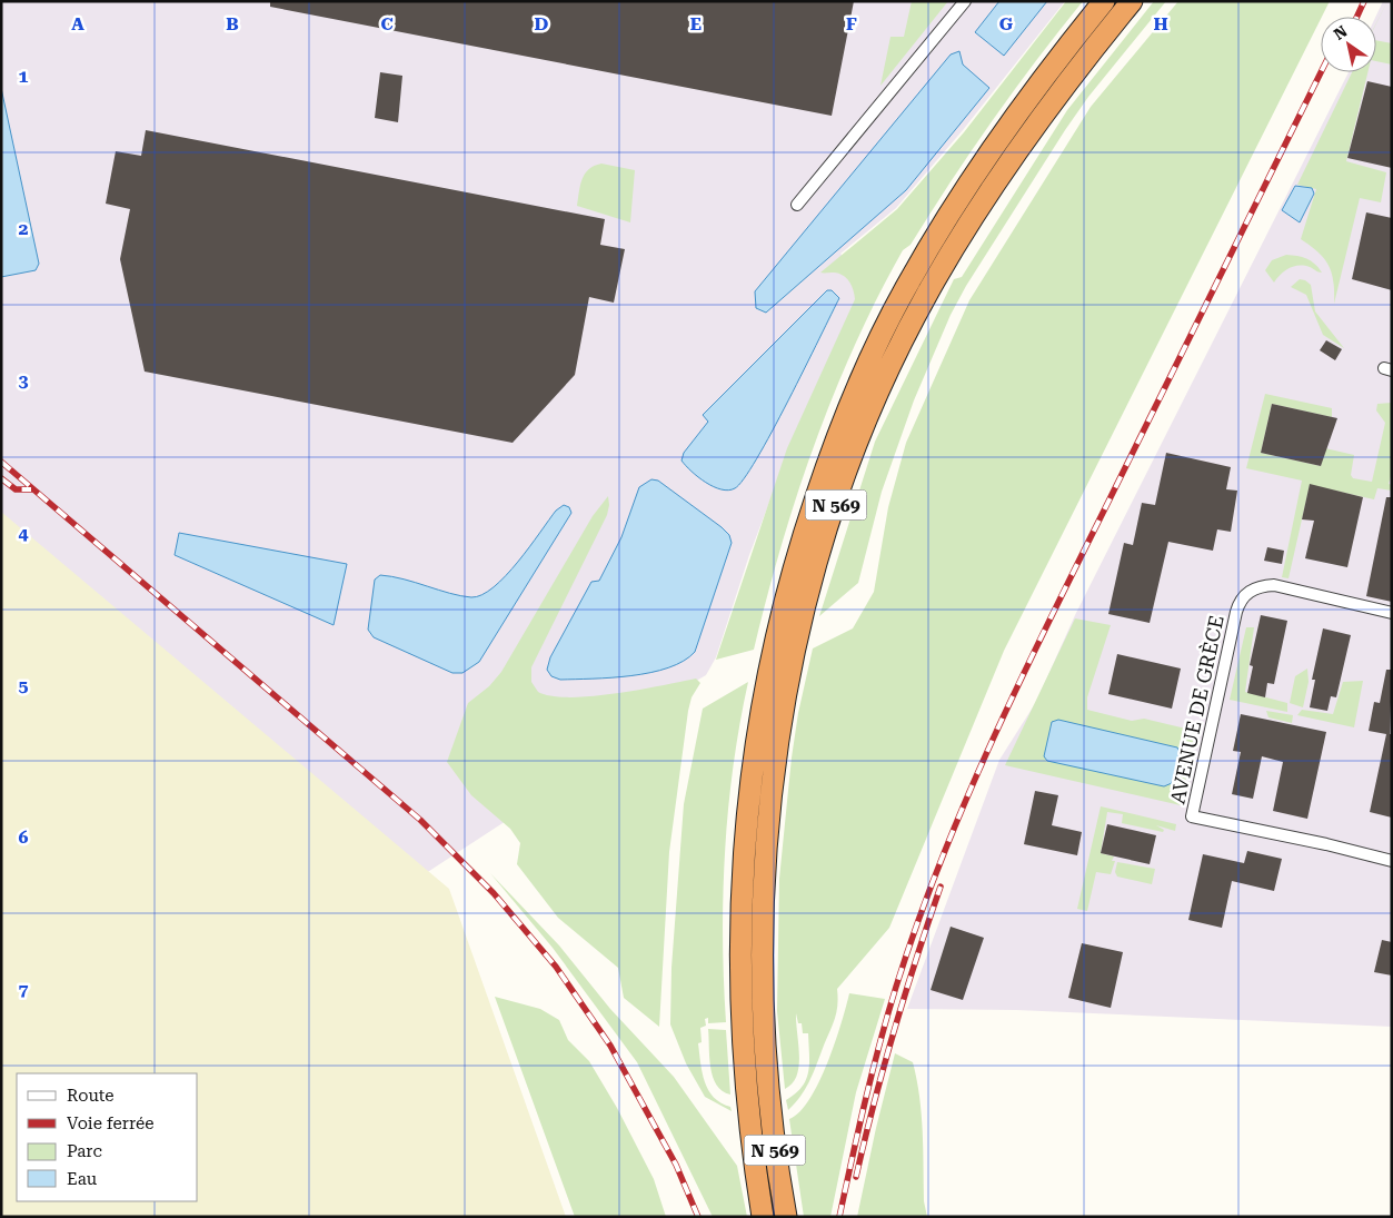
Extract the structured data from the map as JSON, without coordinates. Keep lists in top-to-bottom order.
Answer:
{
  "streets": {
    "highway": ["N 569"],
    "street": ["AVENUE DE GRÈCE"]
  },
  "legend": [
    "Route",
    "Voie ferrée",
    "Parc",
    "Eau"
  ],
  "north": "top left",
  "grid": {
    "columns": [
      "A",
      "B",
      "C",
      "D",
      "E",
      "F",
      "G",
      "H"
    ],
    "rows": [
      "1",
      "2",
      "3",
      "4",
      "5",
      "6",
      "7"
    ]
  }
}
